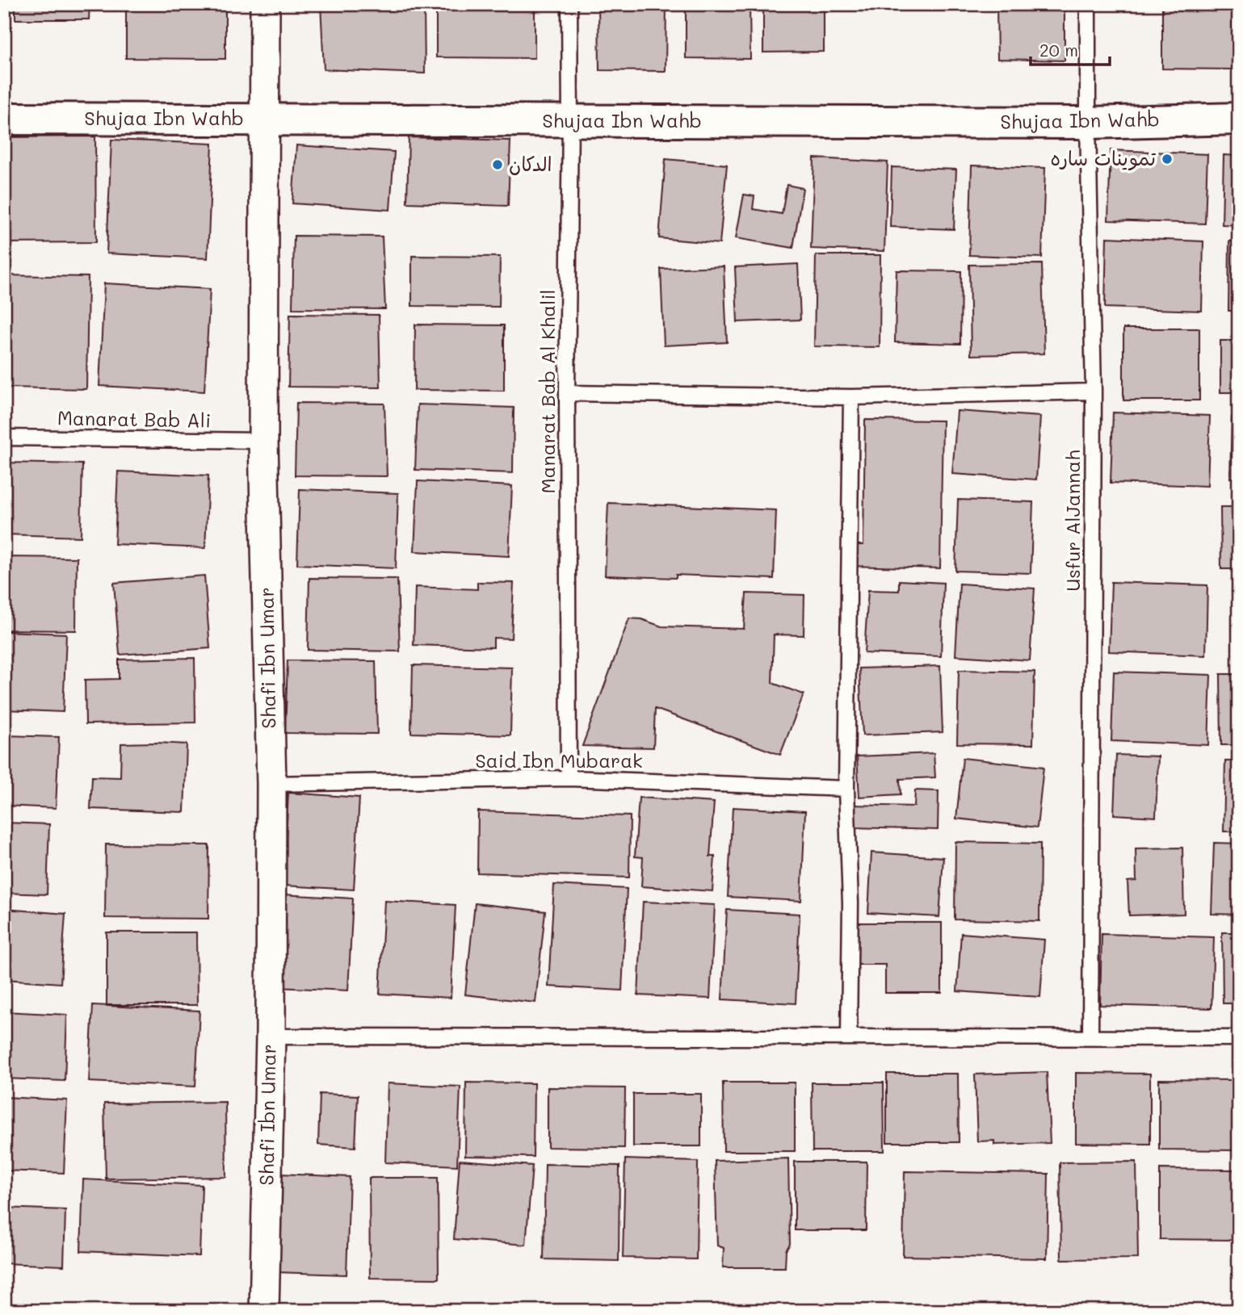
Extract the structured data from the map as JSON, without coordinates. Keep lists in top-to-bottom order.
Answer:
{
  "streets": {
    "street": ["Shujaa Ibn Wahb", "Shafi Ibn Umar"],
    "lane": [
      "Manarat Bab Al Khalil",
      "Manarat Bab Ali",
      "Usfur AlJannah",
      "Said Ibn Mubarak"
    ]
  },
  "crossings": [
    ["Shujaa Ibn Wahb", "Manarat Bab Al Khalil"],
    ["Shujaa Ibn Wahb", "Usfur AlJannah"],
    ["Shujaa Ibn Wahb", "Shafi Ibn Umar"],
    ["Manarat Bab Al Khalil", "Said Ibn Mubarak"],
    ["Manarat Bab Ali", "Shafi Ibn Umar"],
    ["Shafi Ibn Umar", "Said Ibn Mubarak"]
  ],
  "places": ["تموينات ساره", "الدكان"],
  "scale_bar": "20 m"
}
